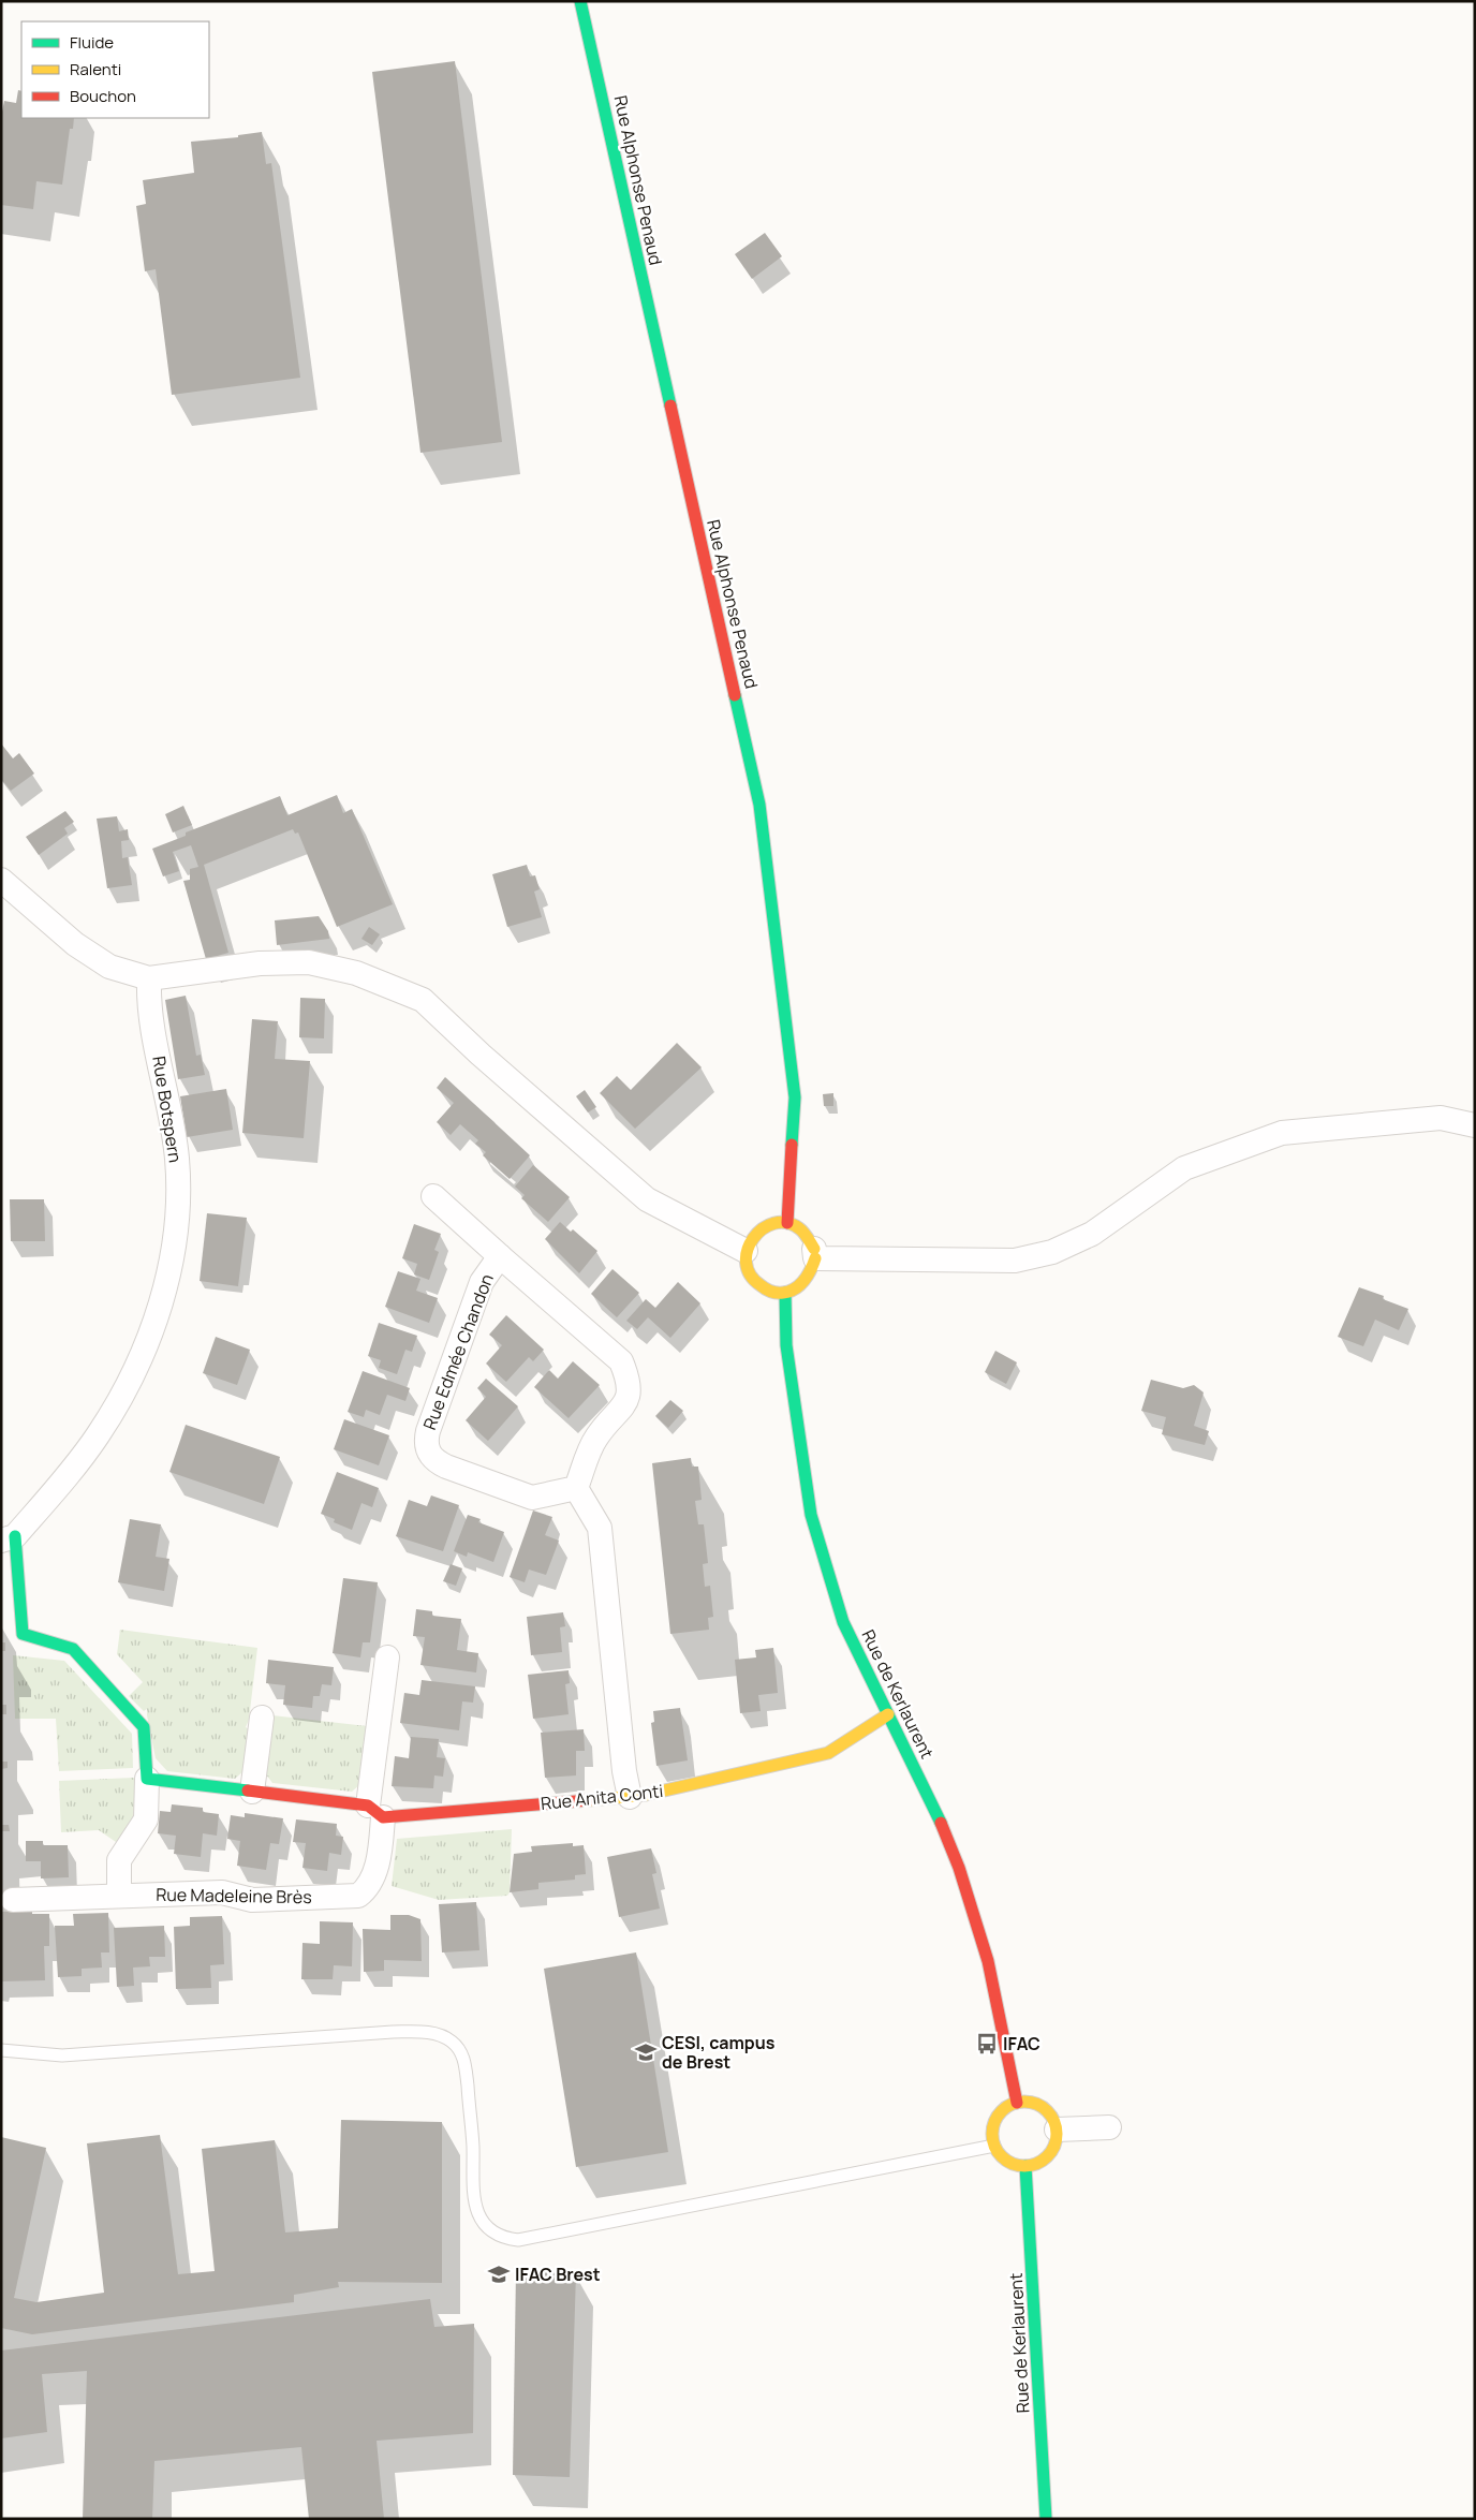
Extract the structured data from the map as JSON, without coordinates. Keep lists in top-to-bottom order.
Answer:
{
  "streets": {
    "street": [
      "Rue Alphonse Penaud",
      "Rue Botspern",
      "Rue Edmée Chandon",
      "Rue de Kerlaurent",
      "Rue Anita Conti",
      "Rue Madeleine Brès"
    ]
  },
  "crossings": [
    ["Rue Alphonse Penaud", "Rue de Kerlaurent"],
    ["Rue de Kerlaurent", "Rue Anita Conti"],
    ["Rue Anita Conti", "Rue Madeleine Brès"]
  ],
  "places": {
    "bus stop": ["IFAC"],
    "school or university": ["CESI, campus de Brest", "IFAC Brest"]
  },
  "legend": ["Fluide", "Ralenti", "Bouchon"]
}
